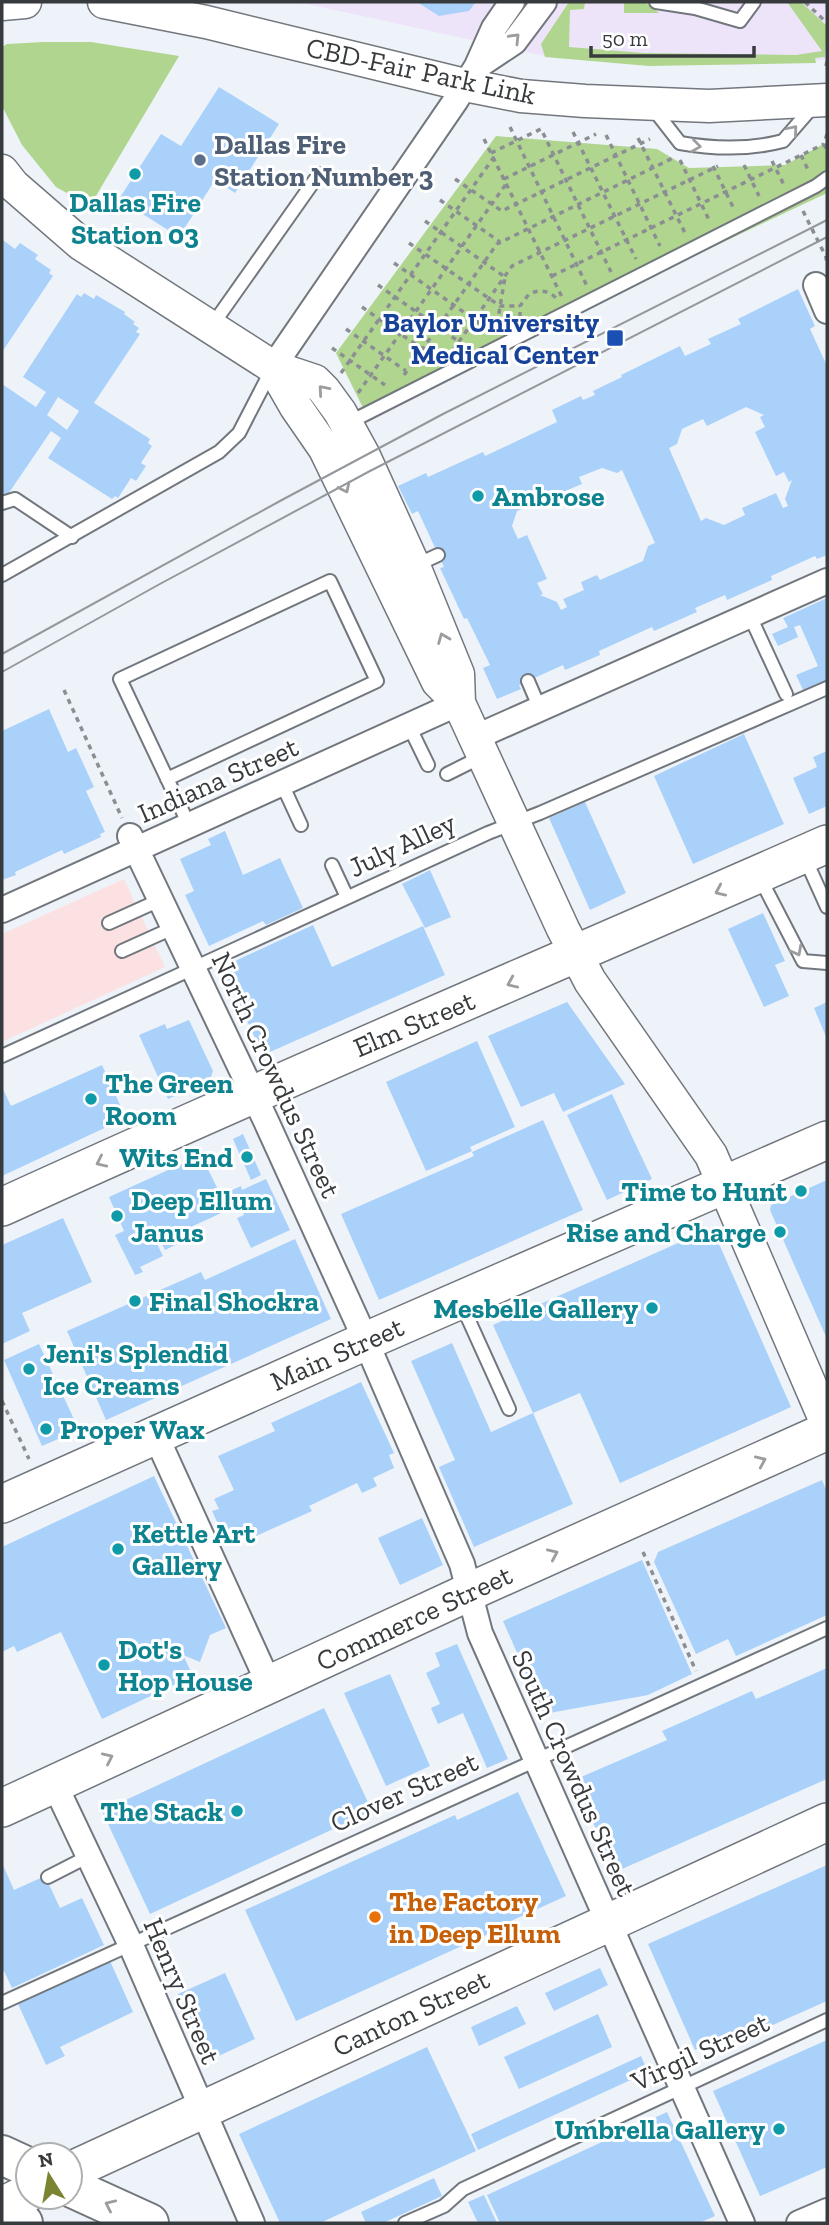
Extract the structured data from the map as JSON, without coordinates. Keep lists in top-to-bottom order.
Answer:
{
  "streets": {
    "main road": [
      "Elm Street",
      "Main Street",
      "Commerce Street",
      "Canton Street"
    ],
    "street": [
      "CBD-Fair Park Link",
      "Indiana Street",
      "North Crowdus Street",
      "South Crowdus Street",
      "Henry Street"
    ],
    "lane": ["July Alley", "Clover Street", "Virgil Street"]
  },
  "crossings": [
    ["Indiana Street", "North Crowdus Street"],
    ["July Alley", "North Crowdus Street"],
    ["Elm Street", "North Crowdus Street"],
    ["North Crowdus Street", "Main Street"],
    ["North Crowdus Street", "South Crowdus Street"],
    ["Main Street", "South Crowdus Street"],
    ["Commerce Street", "South Crowdus Street"],
    ["Commerce Street", "Henry Street"],
    ["South Crowdus Street", "Clover Street"],
    ["South Crowdus Street", "Canton Street"],
    ["South Crowdus Street", "Virgil Street"],
    ["Clover Street", "Henry Street"],
    ["Henry Street", "Canton Street"]
  ],
  "one_way": ["Elm Street", "Commerce Street"],
  "places": {
    "other": [
      "Dallas Fire Station Number 3",
      "Dallas Fire Station 03",
      "Ambrose",
      "The Green Room",
      "Wits End",
      "Time to Hunt",
      "Deep Ellum Janus",
      "Rise and Charge",
      "Final Shockra",
      "Mesbelle Gallery",
      "Jeni's Splendid Ice Creams",
      "Proper Wax",
      "Kettle Art Gallery",
      "Dot's Hop House",
      "The Stack",
      "The Factory in Deep Ellum",
      "Umbrella Gallery"
    ],
    "transit": ["Baylor University Medical Center"]
  },
  "scale_bar": "50 m",
  "north": "top"
}
